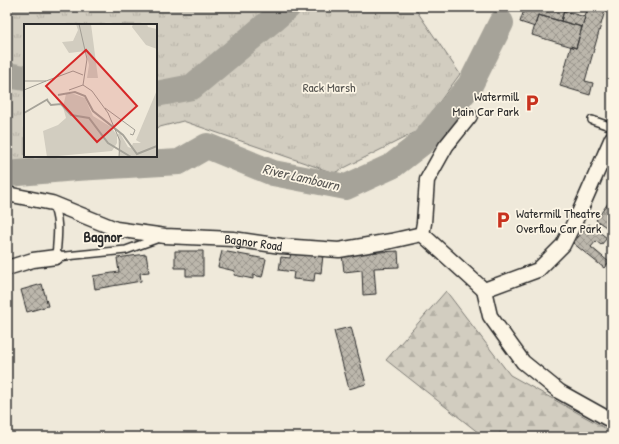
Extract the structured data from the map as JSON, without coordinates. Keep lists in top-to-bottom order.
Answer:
{
  "streets": {
    "street": ["Bagnor Road"]
  },
  "districts": ["Bagnor"],
  "water": ["River Lambourn"],
  "parks": ["Rack Marsh"],
  "places": {
    "parking": ["Watermill Main Car Park", "Watermill Theatre Overflow Car Park"]
  }
}
